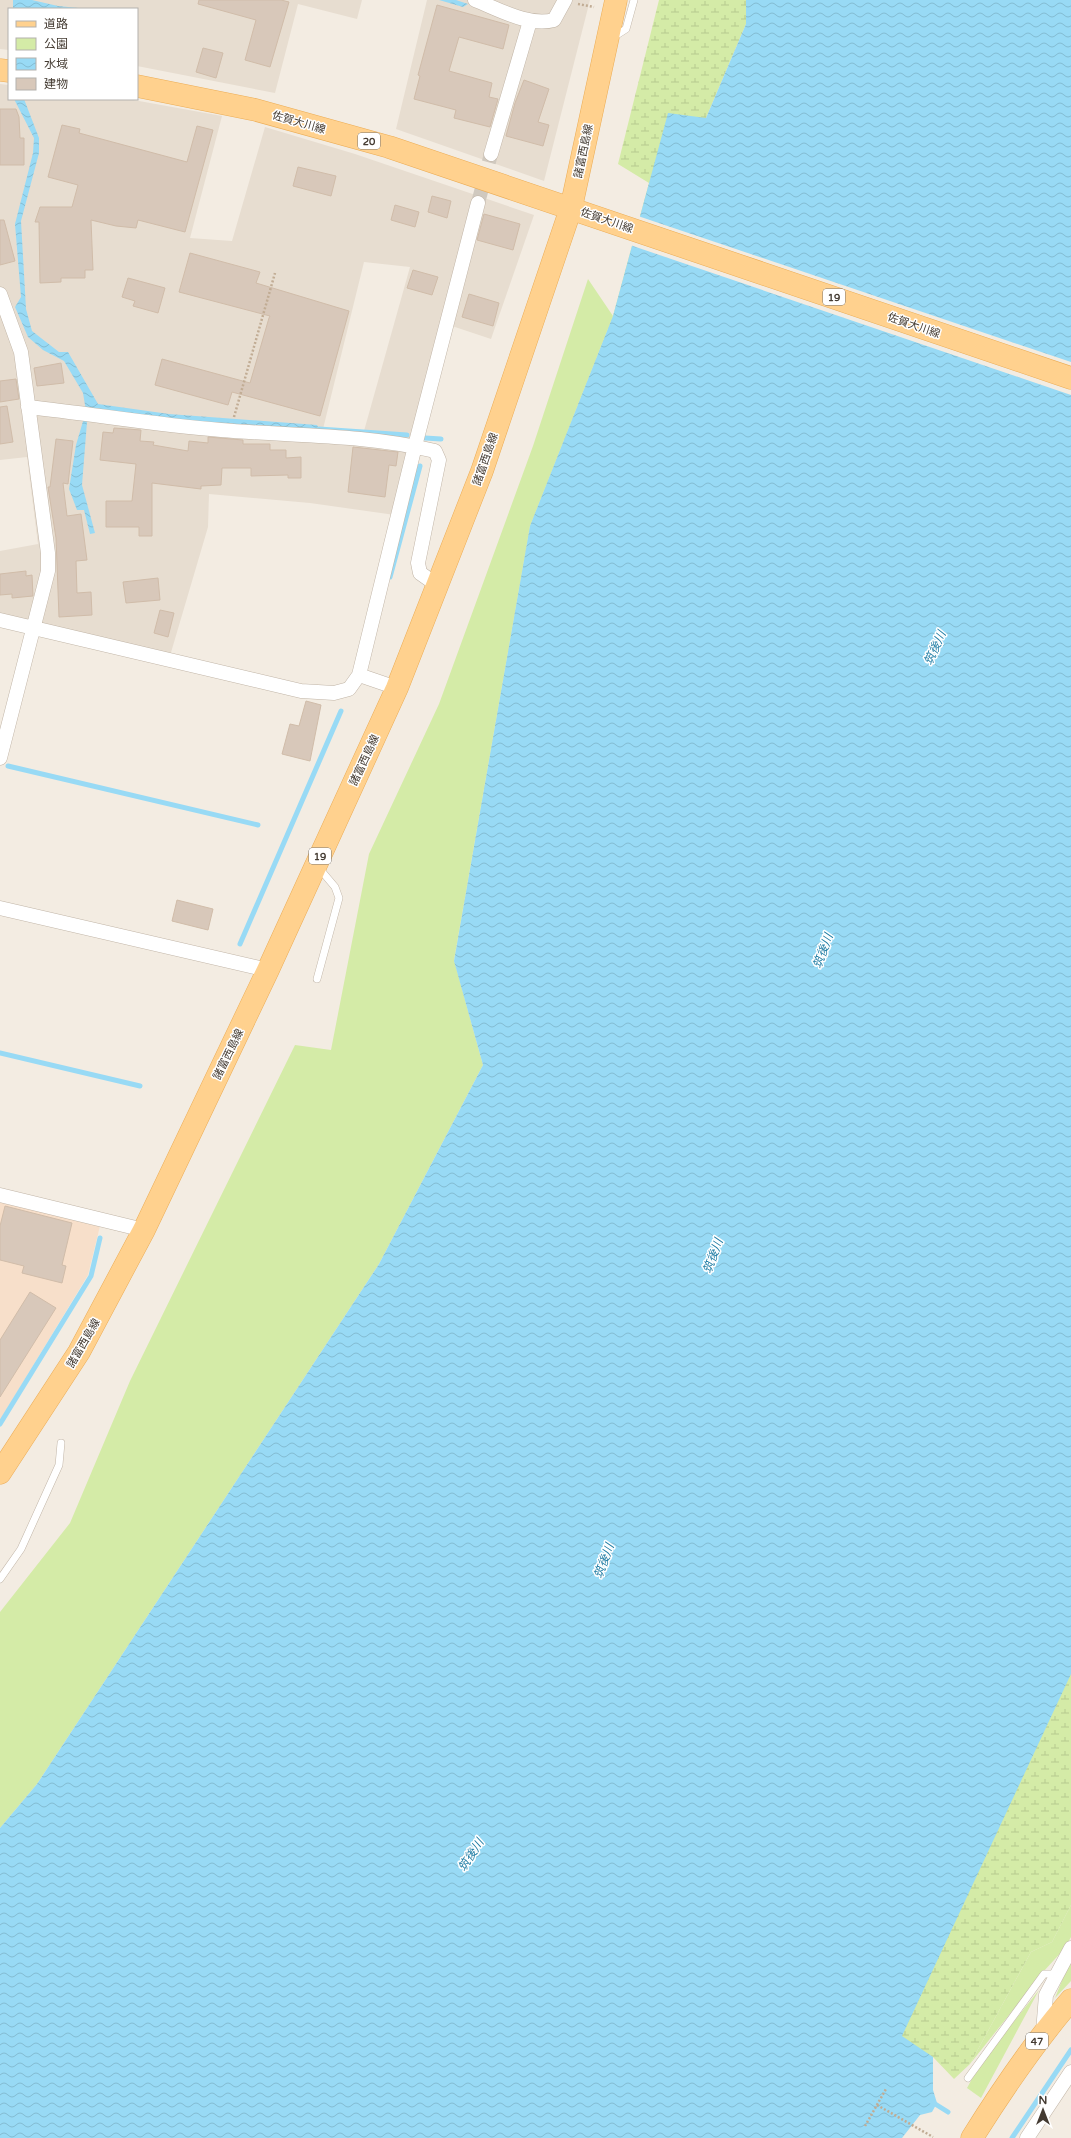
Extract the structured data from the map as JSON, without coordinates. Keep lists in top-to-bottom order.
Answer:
{
  "streets": {
    "main road": [
      "佐賀大川線",
      "20",
      "諸富西島線",
      "19",
      "47"
    ]
  },
  "crossings": [
    ["佐賀大川線", "諸富西島線"]
  ],
  "water": ["筑後川"],
  "legend": [
    "道路",
    "公園",
    "水域",
    "建物"
  ],
  "north": "top"
}
